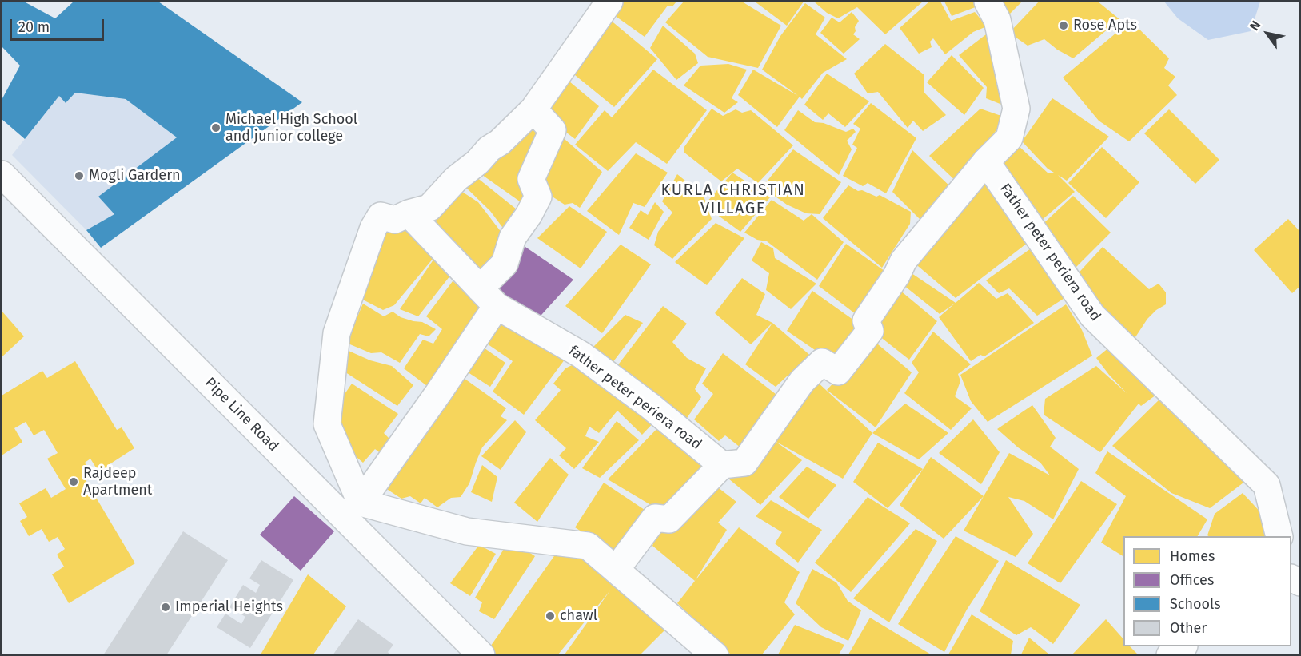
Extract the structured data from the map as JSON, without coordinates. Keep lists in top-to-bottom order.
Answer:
{
  "streets": {
    "street": ["Father peter periera road", "father peter periera road", "Pipe Line Road"]
  },
  "districts": ["KURLA CHRISTIAN VILLAGE"],
  "places": [
    "Rose Apts",
    "Michael High School and junior college",
    "Mogli Gardern",
    "Rajdeep Apartment",
    "Imperial Heights",
    "chawl"
  ],
  "legend": [
    "Homes",
    "Offices",
    "Schools",
    "Other"
  ],
  "scale_bar": "20 m",
  "north": "top left"
}
